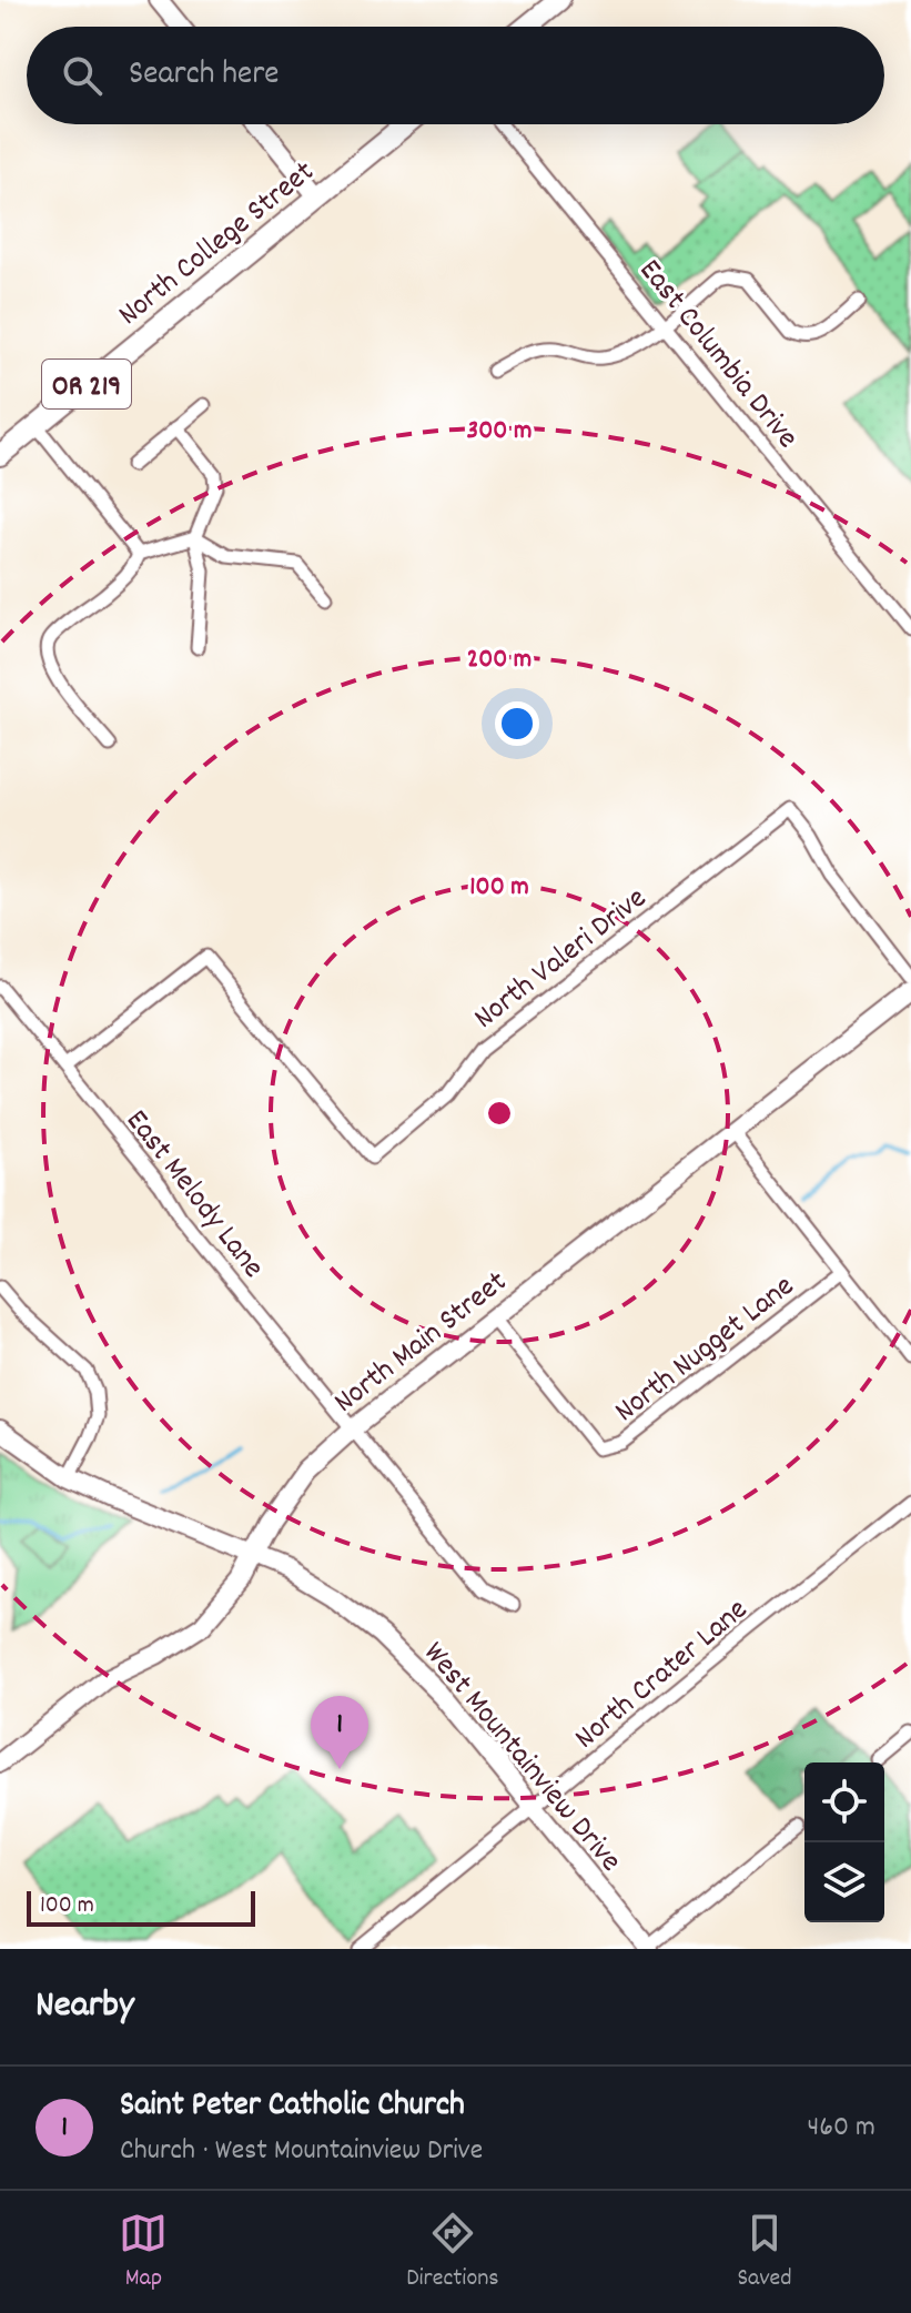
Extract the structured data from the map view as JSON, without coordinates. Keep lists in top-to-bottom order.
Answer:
{
  "streets": {
    "main road": ["North College Street", "OR 219"],
    "street": [
      "East Columbia Drive",
      "North Valeri Drive",
      "East Melody Lane",
      "North Main Street",
      "North Nugget Lane",
      "North Crater Lane",
      "West Mountainview Drive"
    ]
  },
  "crossings": [
    ["North Valeri Drive", "East Melody Lane"],
    ["East Melody Lane", "North Main Street"],
    ["North Main Street", "North Nugget Lane"],
    ["North Main Street", "West Mountainview Drive"],
    ["North Crater Lane", "West Mountainview Drive"]
  ],
  "scale_bar": "100 m",
  "page": {
    "search": "Search here",
    "pins": "1",
    "scale": "100 m",
    "heading": "Nearby",
    "list": [
      {
        "mark": "1",
        "name": "Saint Peter Catholic Church",
        "note": "Church · West Mountainview Drive",
        "value": "460 m"
      }
    ],
    "nav": ["Map", "Directions", "Saved"]
  },
  "rings": ["300 m", "200 m", "100 m"]
}
